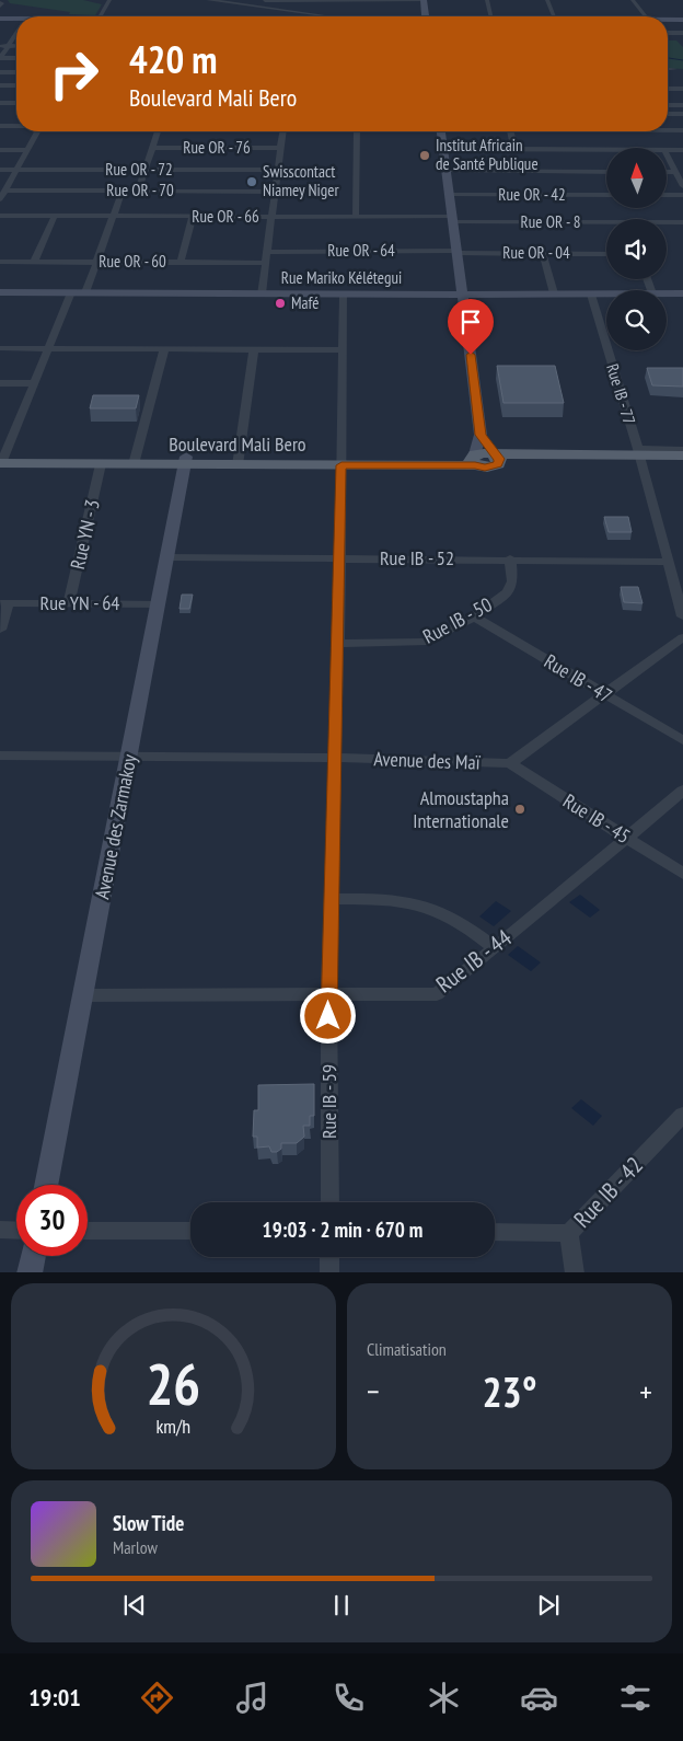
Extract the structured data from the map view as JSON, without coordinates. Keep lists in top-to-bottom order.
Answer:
{
  "streets": {
    "main road": ["Boulevard Mali Bero"],
    "street": [
      "Rue OR - 76",
      "Rue OR - 72",
      "Rue OR - 70",
      "Rue OR - 42",
      "Rue OR - 66",
      "Rue OR - 8",
      "Rue OR - 64",
      "Rue OR - 04",
      "Rue OR - 60",
      "Rue Mariko Kélétegui",
      "Rue IB - 77",
      "Rue YN - 3",
      "Rue IB - 52",
      "Rue YN - 64",
      "Rue IB - 50",
      "Rue IB - 47",
      "Avenue des Maï",
      "Rue IB - 45",
      "Avenue des Zarmakoy",
      "Rue IB - 44",
      "Rue IB - 59",
      "Rue IB - 42"
    ]
  },
  "crossings": [
    ["Rue OR - 66", "Rue OR - 8"],
    ["Rue OR - 64", "Rue OR - 04"],
    ["Rue Mariko Kélétegui", "Rue IB - 77"],
    ["Rue Mariko Kélétegui", "Rue IB - 59"],
    ["Rue IB - 77", "Rue IB - 52"],
    ["Boulevard Mali Bero", "Rue YN - 3"],
    ["Boulevard Mali Bero", "Avenue des Zarmakoy"],
    ["Boulevard Mali Bero", "Rue IB - 59"],
    ["Rue YN - 3", "Rue YN - 64"],
    ["Rue IB - 52", "Rue IB - 50"],
    ["Rue IB - 52", "Avenue des Zarmakoy"],
    ["Rue IB - 52", "Rue IB - 59"],
    ["Rue YN - 64", "Avenue des Zarmakoy"],
    ["Rue IB - 50", "Rue IB - 47"],
    ["Rue IB - 50", "Rue IB - 59"],
    ["Avenue des Maï", "Rue IB - 45"],
    ["Avenue des Maï", "Avenue des Zarmakoy"],
    ["Avenue des Maï", "Rue IB - 59"],
    ["Rue IB - 45", "Rue IB - 44"],
    ["Avenue des Zarmakoy", "Rue IB - 44"],
    ["Rue IB - 44", "Rue IB - 59"]
  ],
  "places": [
    "Institut Africain de Santé Publique",
    "Swisscontact Niamey Niger",
    "Mafé",
    "Almoustapha Internationale"
  ],
  "north": "top",
  "page": {
    "turn": ["420 m", "Boulevard Mali Bero"],
    "limit": "30",
    "trip": "19:03 · 2 min · 670 m",
    "tile": "Climatisation",
    "heat": ["−", "23°", "+"],
    "song": ["Slow Tide", "Marlow"],
    "tabs": "19:01",
    "gauge": ["26", "km/h"]
  }
}
